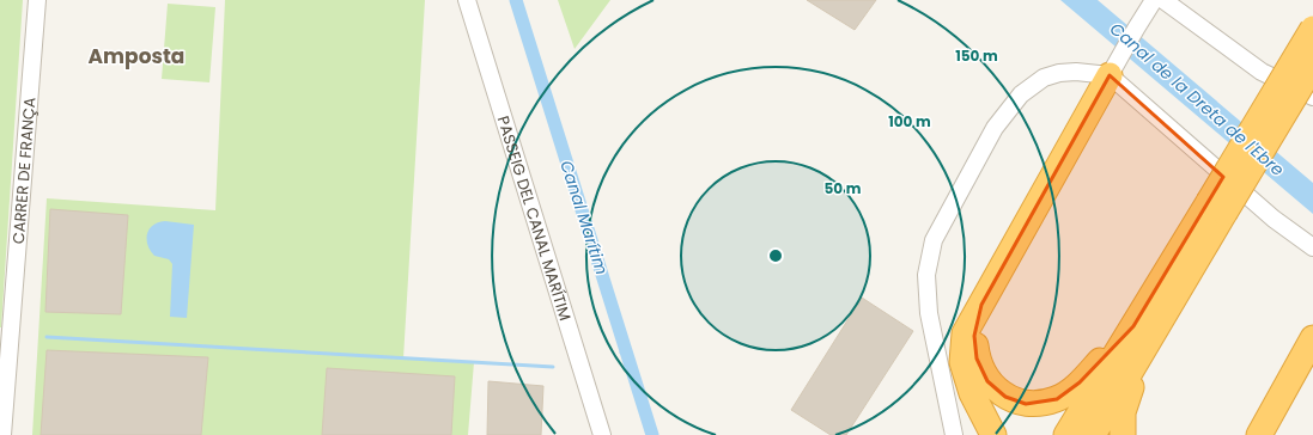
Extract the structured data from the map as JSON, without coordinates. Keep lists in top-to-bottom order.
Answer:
{
  "streets": {
    "street": ["CARRER DE FRANÇA", "PASSEIG DEL CANAL MARÍTIM"]
  },
  "districts": ["Amposta"],
  "water": ["Canal de la Dreta de l'Ebre", "Canal Marítim"],
  "rings": ["150 m", "100 m", "50 m"]
}
